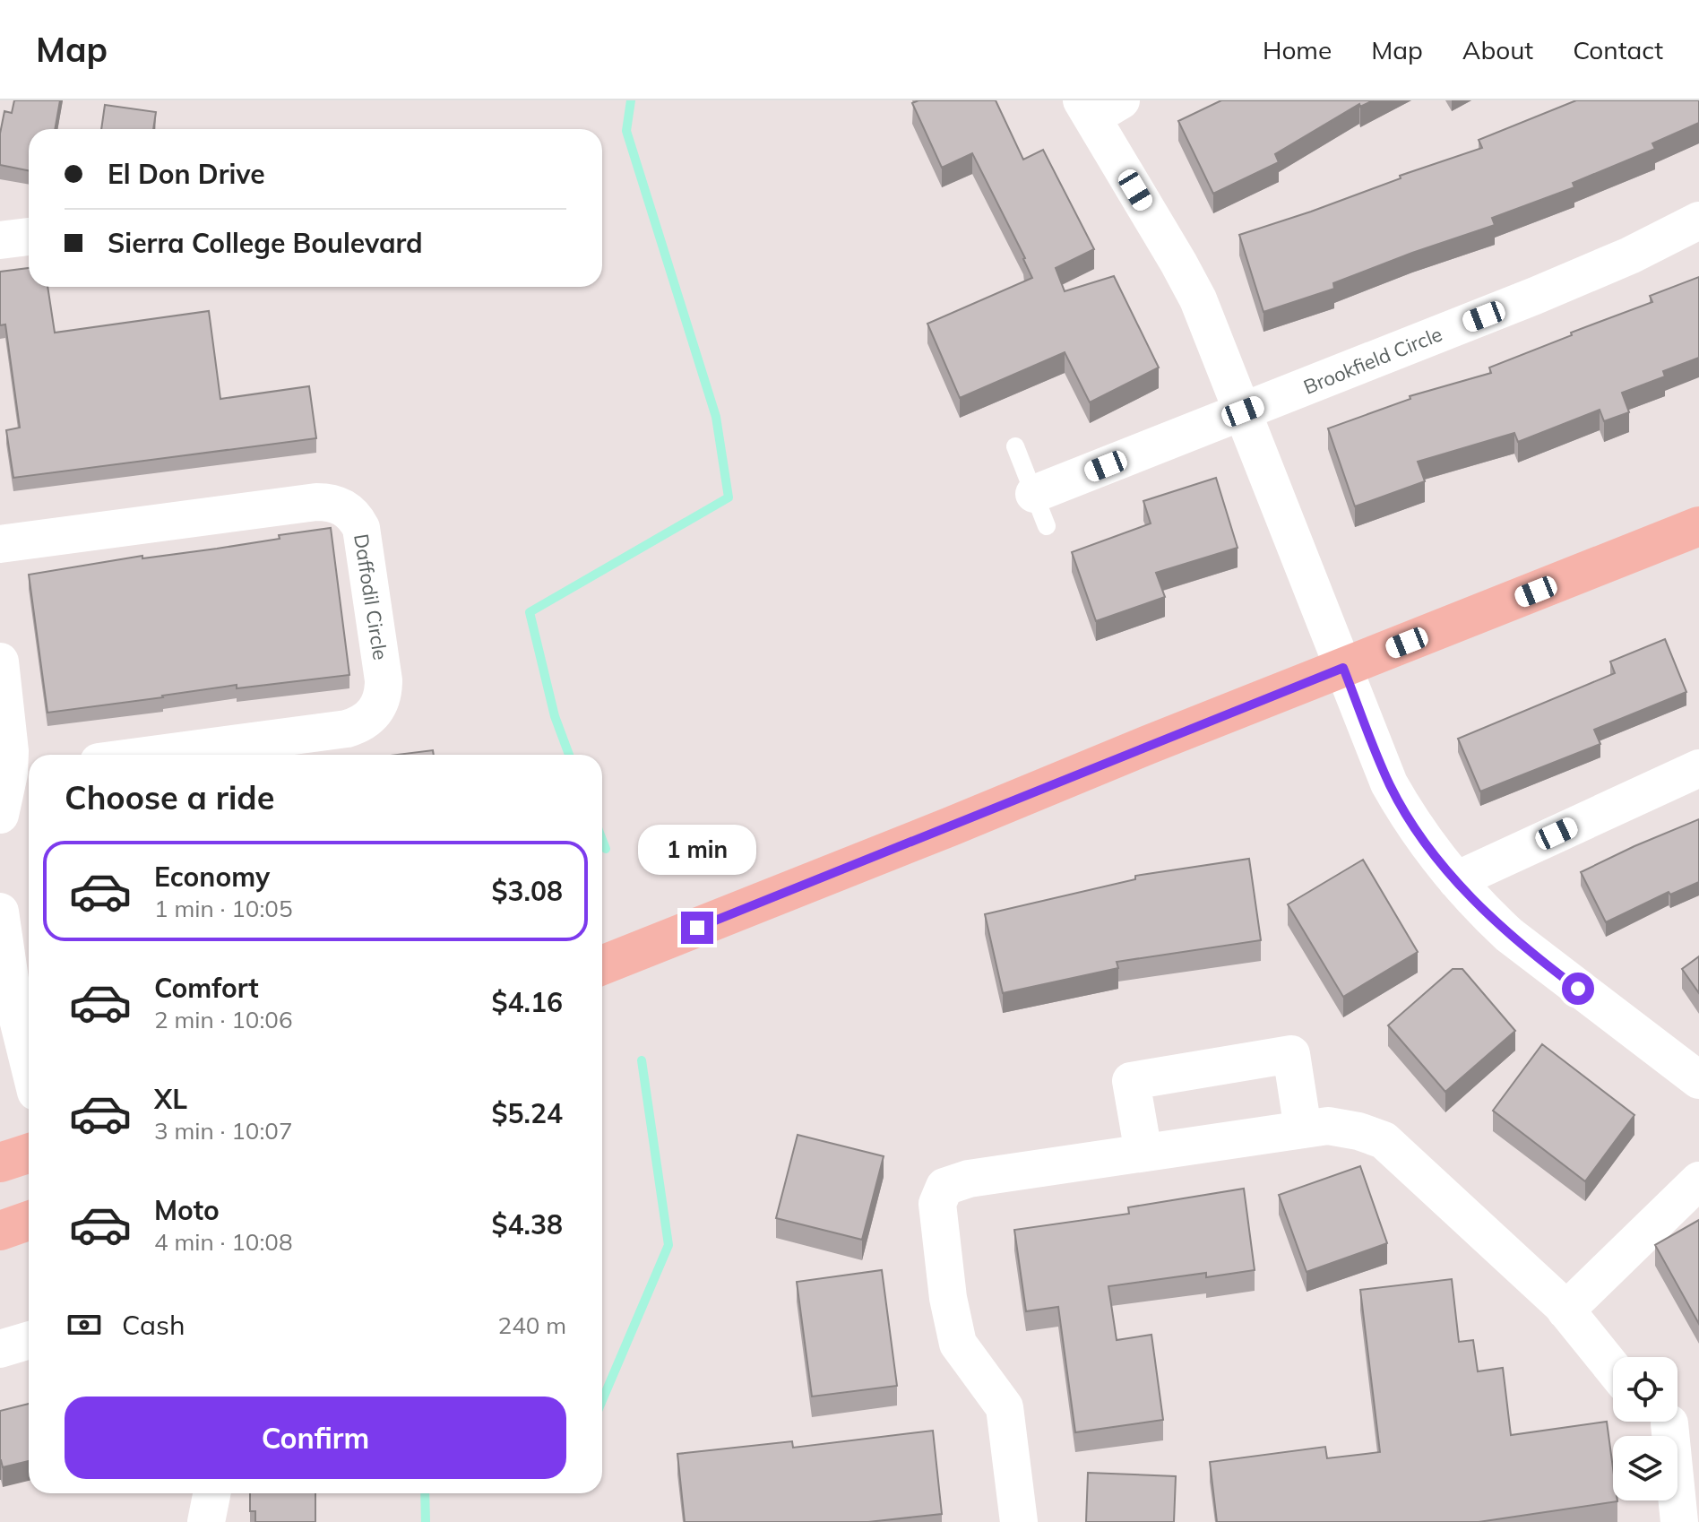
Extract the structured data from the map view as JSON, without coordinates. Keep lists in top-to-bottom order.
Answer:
{
  "streets": {
    "street": ["Brookfield Circle", "Daffodil Circle"]
  },
  "page": {
    "header": "Map",
    "nav": [
      "Home",
      "Map",
      "About",
      "Contact"
    ],
    "banner": ["El Don Drive", "Sierra College Boulevard"],
    "heading": "Choose a ride",
    "bubble": "1 min",
    "list": [
      {
        "name": "Economy",
        "note": "1 min · 10:05",
        "value": "$3.08"
      },
      {
        "name": "Comfort",
        "note": "2 min · 10:06",
        "value": "$4.16"
      },
      {
        "name": "XL",
        "note": "3 min · 10:07",
        "value": "$5.24"
      },
      {
        "name": "Moto",
        "note": "4 min · 10:08",
        "value": "$4.38"
      }
    ],
    "pay": ["Cash", "240 m"],
    "buttons": "Confirm"
  }
}
